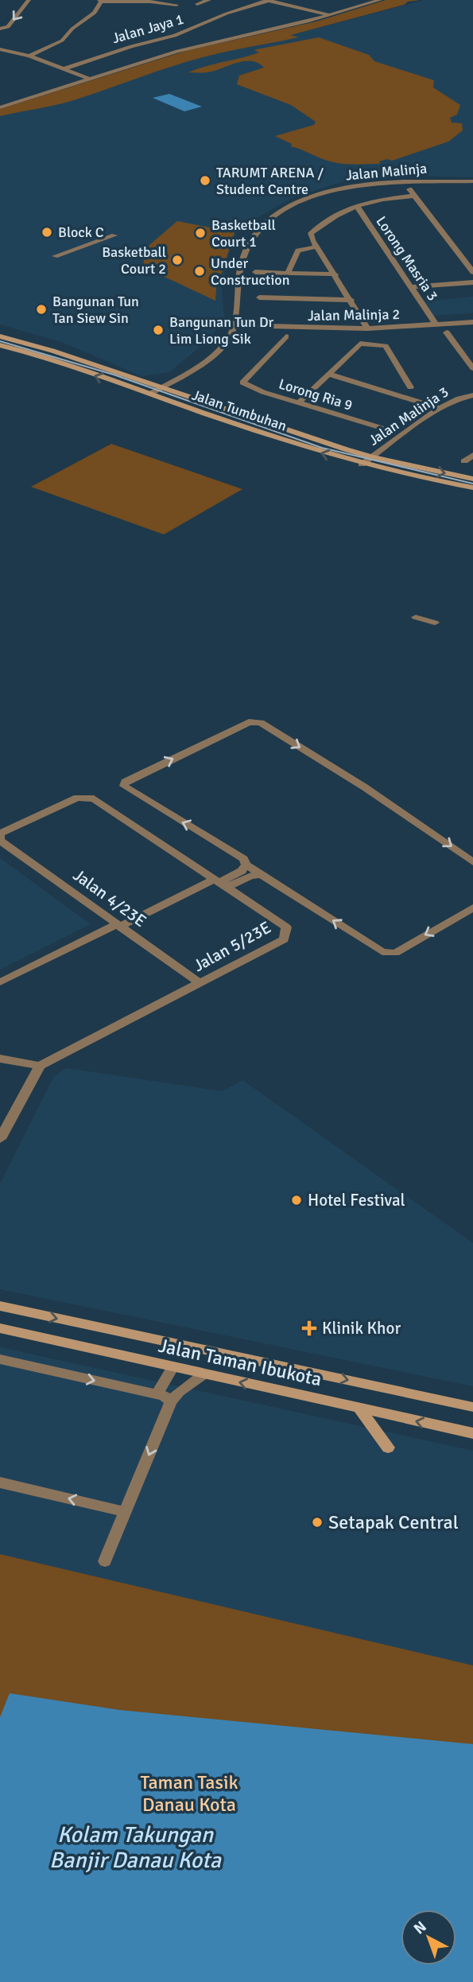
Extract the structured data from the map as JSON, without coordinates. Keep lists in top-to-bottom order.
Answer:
{
  "streets": {
    "main road": ["Jalan Tumbuhan", "Jalan Taman Ibukota"],
    "street": [
      "Jalan Jaya 1",
      "Jalan Malinja",
      "Lorong Masria 3",
      "Jalan Malinja 2",
      "Lorong Ria 9",
      "Jalan Malinja 3",
      "Jalan 4/23E",
      "Jalan 5/23E"
    ]
  },
  "crossings": [
    ["Jalan Malinja", "Jalan Malinja 2"],
    ["Jalan Malinja", "Jalan Tumbuhan"],
    ["Lorong Masria 3", "Jalan Malinja 2"],
    ["Jalan Tumbuhan", "Jalan Malinja 3"],
    ["Jalan 4/23E", "Jalan 5/23E"]
  ],
  "water": ["Kolam Takungan Banjir Danau Kota"],
  "parks": ["Taman Tasik Danau Kota"],
  "places": {
    "other": [
      "TARUMT ARENA / Student Centre",
      "Block C",
      "Basketball Court 1",
      "Basketball Court 2",
      "Under Construction",
      "Bangunan Tun Tan Siew Sin",
      "Bangunan Tun Dr Lim Liong Sik",
      "Hotel Festival",
      "Setapak Central"
    ],
    "health": ["Klinik Khor"]
  },
  "north": "top left"
}
